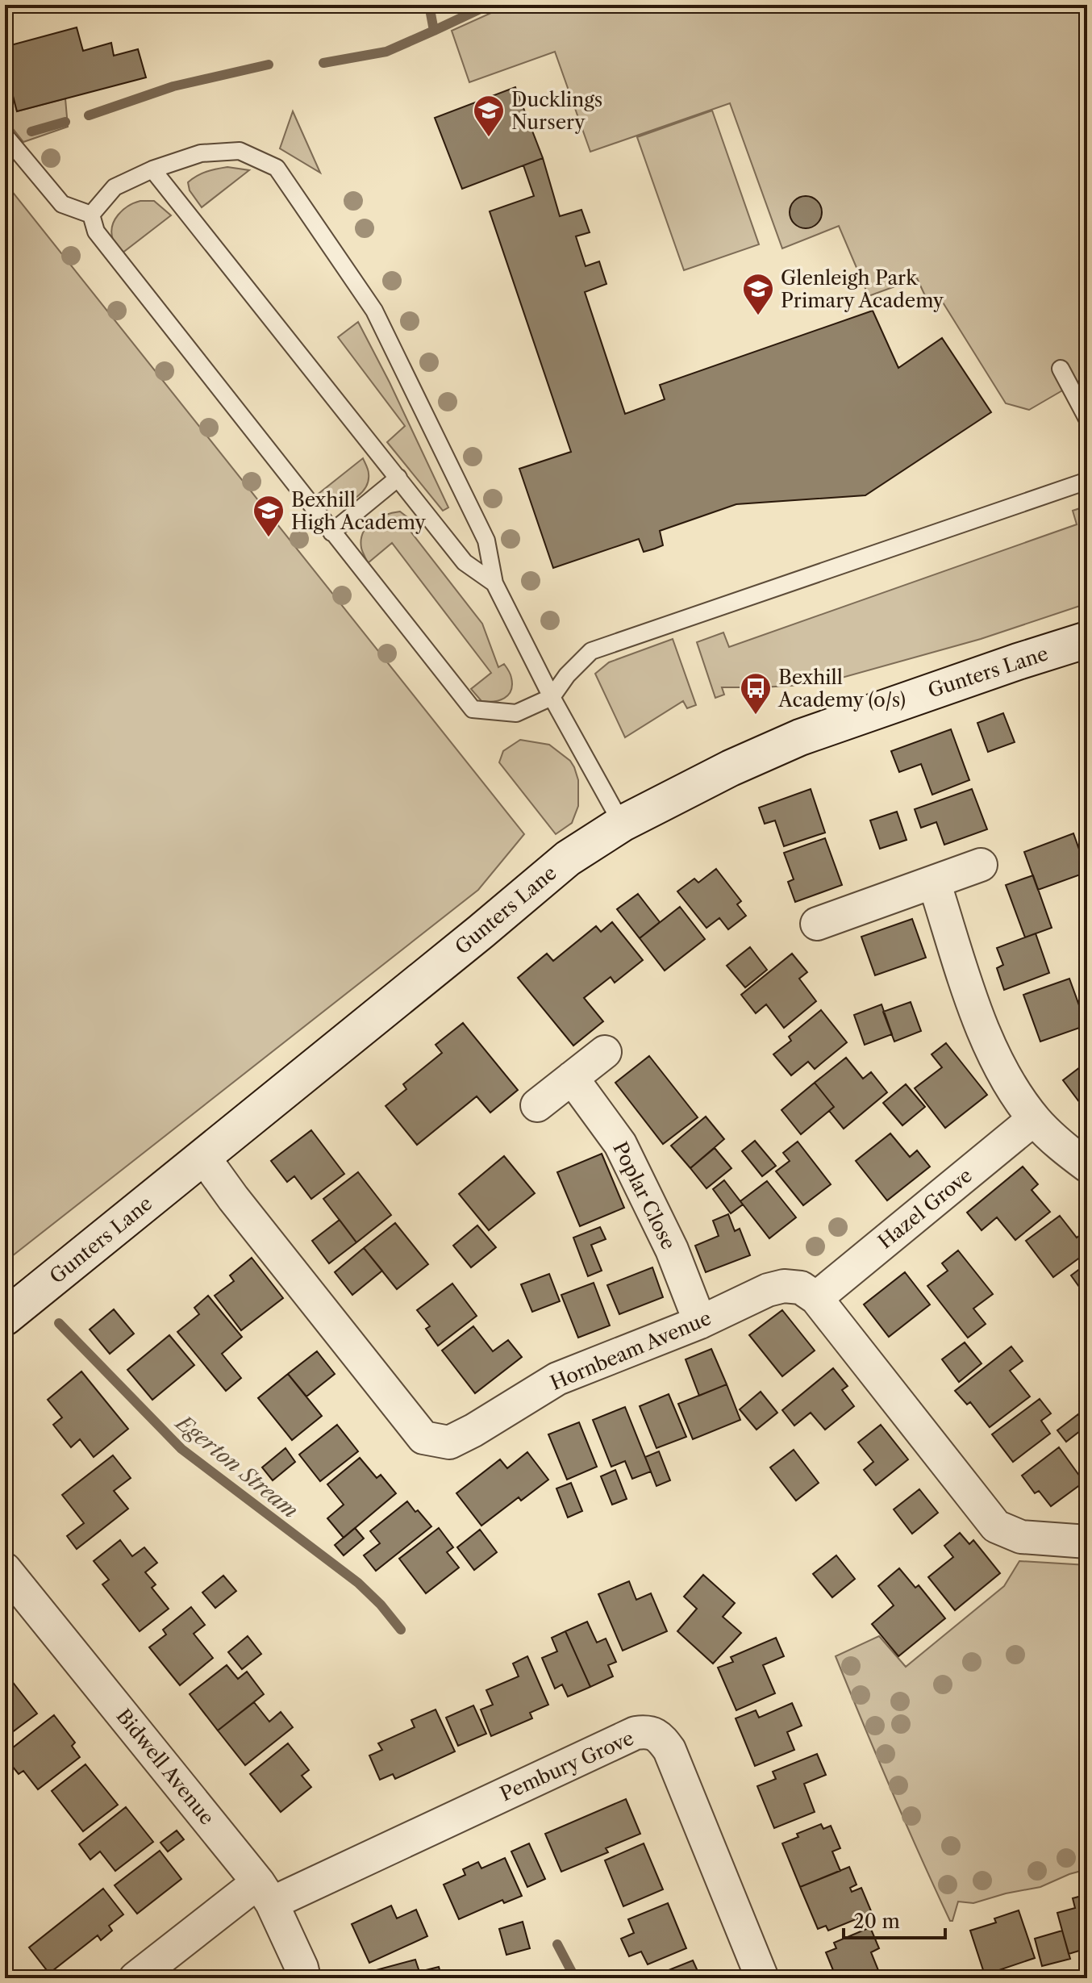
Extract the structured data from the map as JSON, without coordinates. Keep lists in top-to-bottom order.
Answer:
{
  "streets": {
    "street": [
      "Gunters Lane",
      "Poplar Close",
      "Hazel Grove",
      "Hornbeam Avenue",
      "Pembury Grove",
      "Bidwell Avenue"
    ]
  },
  "crossings": [
    ["Gunters Lane", "Hornbeam Avenue"],
    ["Poplar Close", "Hornbeam Avenue"],
    ["Hazel Grove", "Hornbeam Avenue"],
    ["Pembury Grove", "Bidwell Avenue"]
  ],
  "water": ["Egerton Stream"],
  "places": {
    "school or university": ["Ducklings Nursery", "Glenleigh Park Primary Academy", "Bexhill High Academy"],
    "bus stop": ["Bexhill Academy (o/s)"]
  },
  "scale_bar": "20 m"
}
